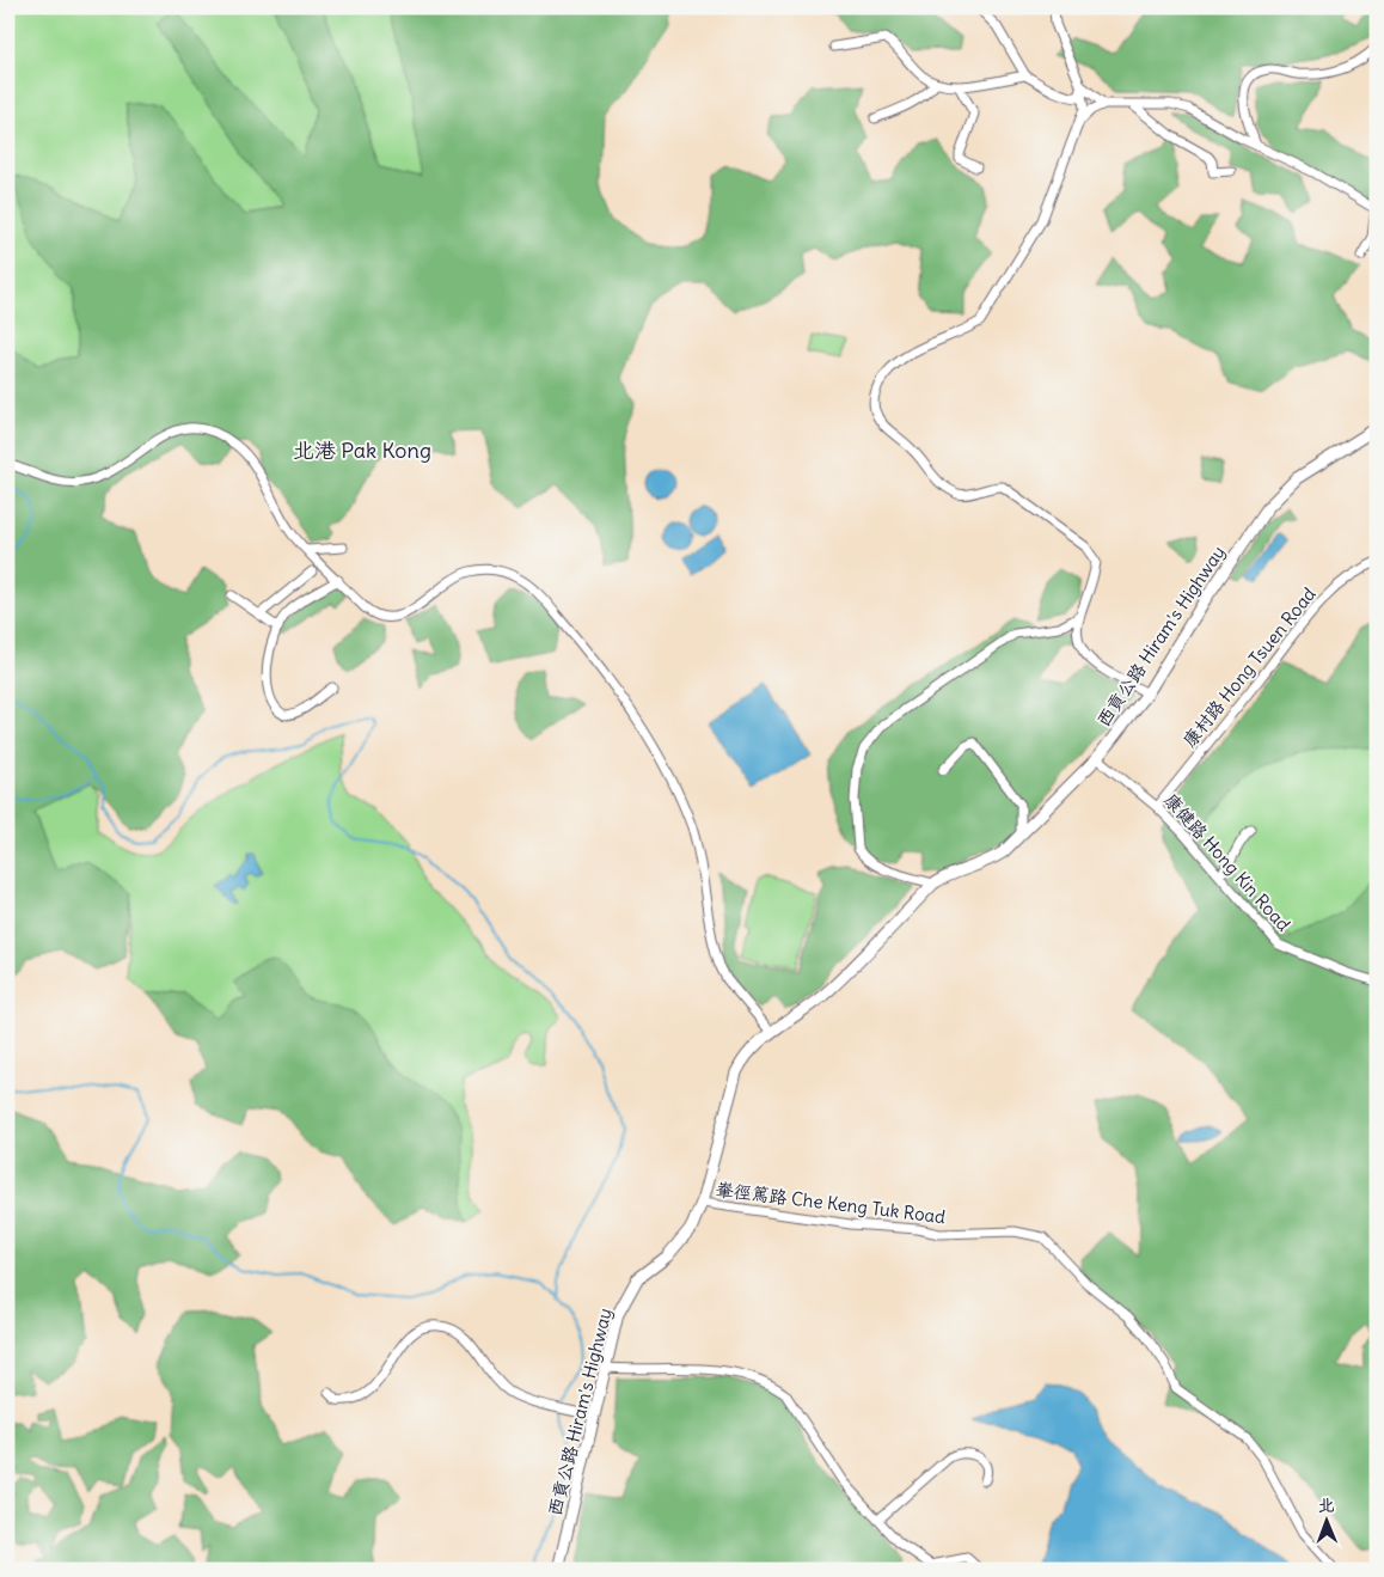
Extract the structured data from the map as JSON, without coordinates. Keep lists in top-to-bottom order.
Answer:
{
  "streets": {
    "main road": ["西貢公路 Hiram's Highway"],
    "street": ["康村路 Hong Tsuen Road", "康健路 Hong Kin Road", "輋徑篤路 Che Keng Tuk Road"]
  },
  "crossings": [
    ["西貢公路 Hiram's Highway", "康健路 Hong Kin Road"],
    ["西貢公路 Hiram's Highway", "輋徑篤路 Che Keng Tuk Road"],
    ["康村路 Hong Tsuen Road", "康健路 Hong Kin Road"]
  ],
  "districts": ["北港 Pak Kong"],
  "north": "top"
}
